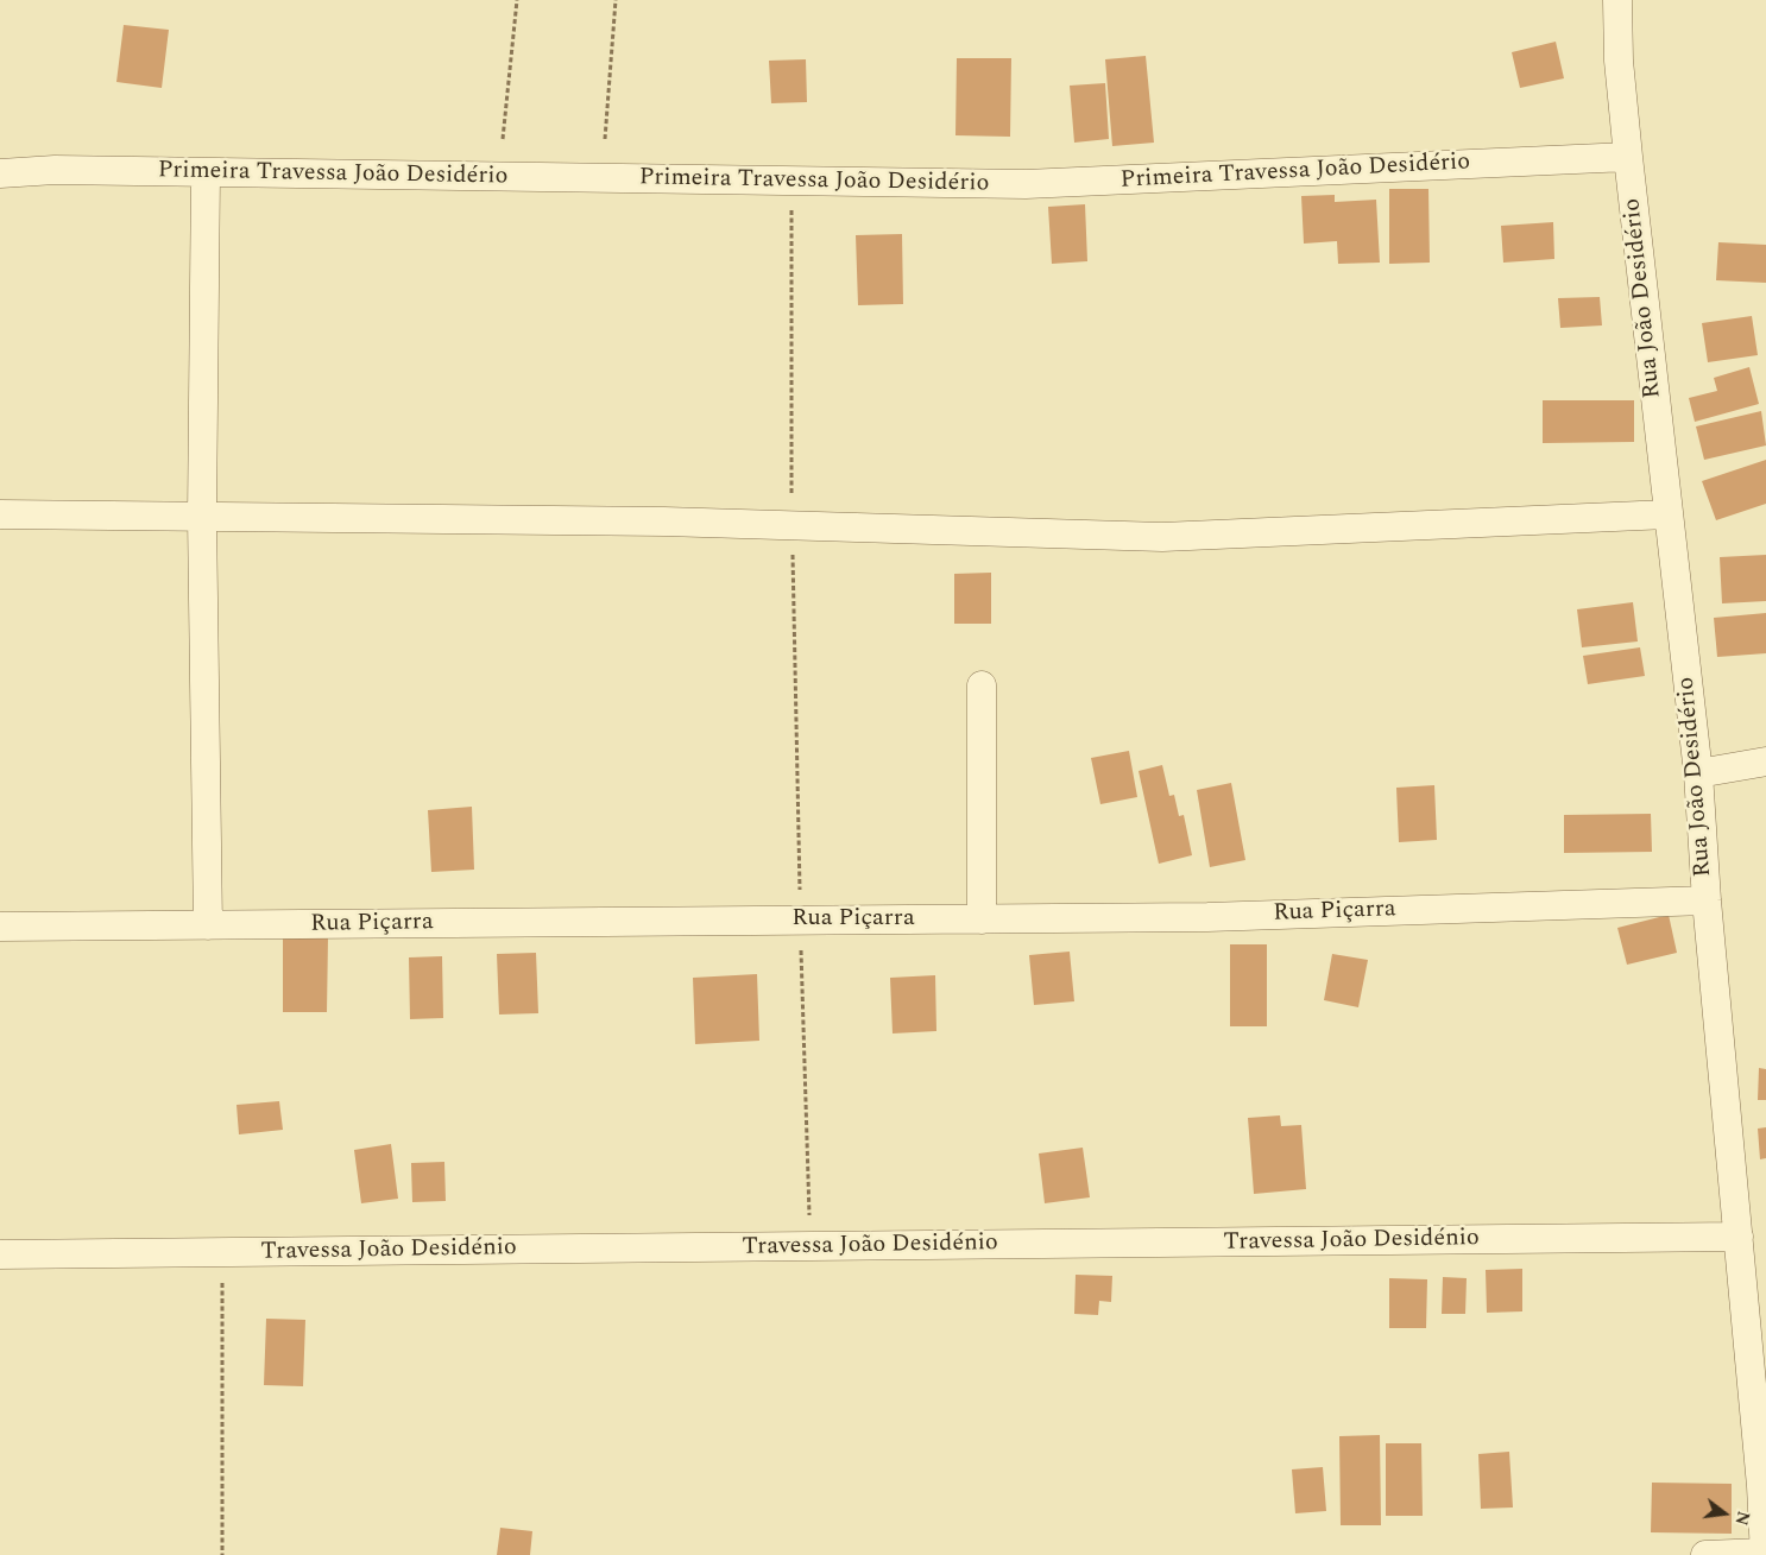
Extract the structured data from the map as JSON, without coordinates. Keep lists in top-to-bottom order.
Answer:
{
  "streets": {
    "street": [
      "Primeira Travessa João Desidério",
      "Rua João Desidério",
      "Rua Piçarra",
      "Travessa João Desidénio"
    ]
  },
  "crossings": [
    ["Primeira Travessa João Desidério", "Rua João Desidério"],
    ["Rua João Desidério", "Rua Piçarra"],
    ["Rua João Desidério", "Travessa João Desidénio"]
  ],
  "north": "right"
}
